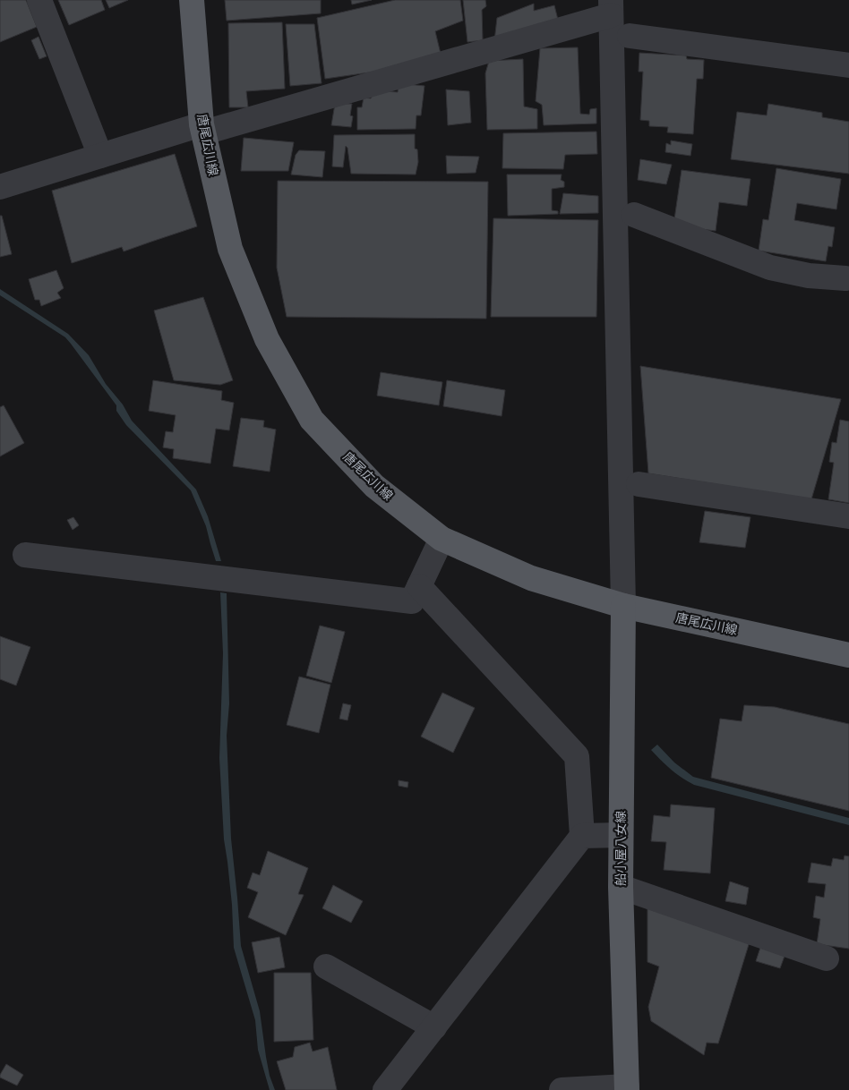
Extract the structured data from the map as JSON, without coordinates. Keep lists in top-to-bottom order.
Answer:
{
  "streets": {
    "main road": ["唐尾広川線", "船小屋八女線"]
  },
  "crossings": [
    ["唐尾広川線", "船小屋八女線"]
  ]
}
